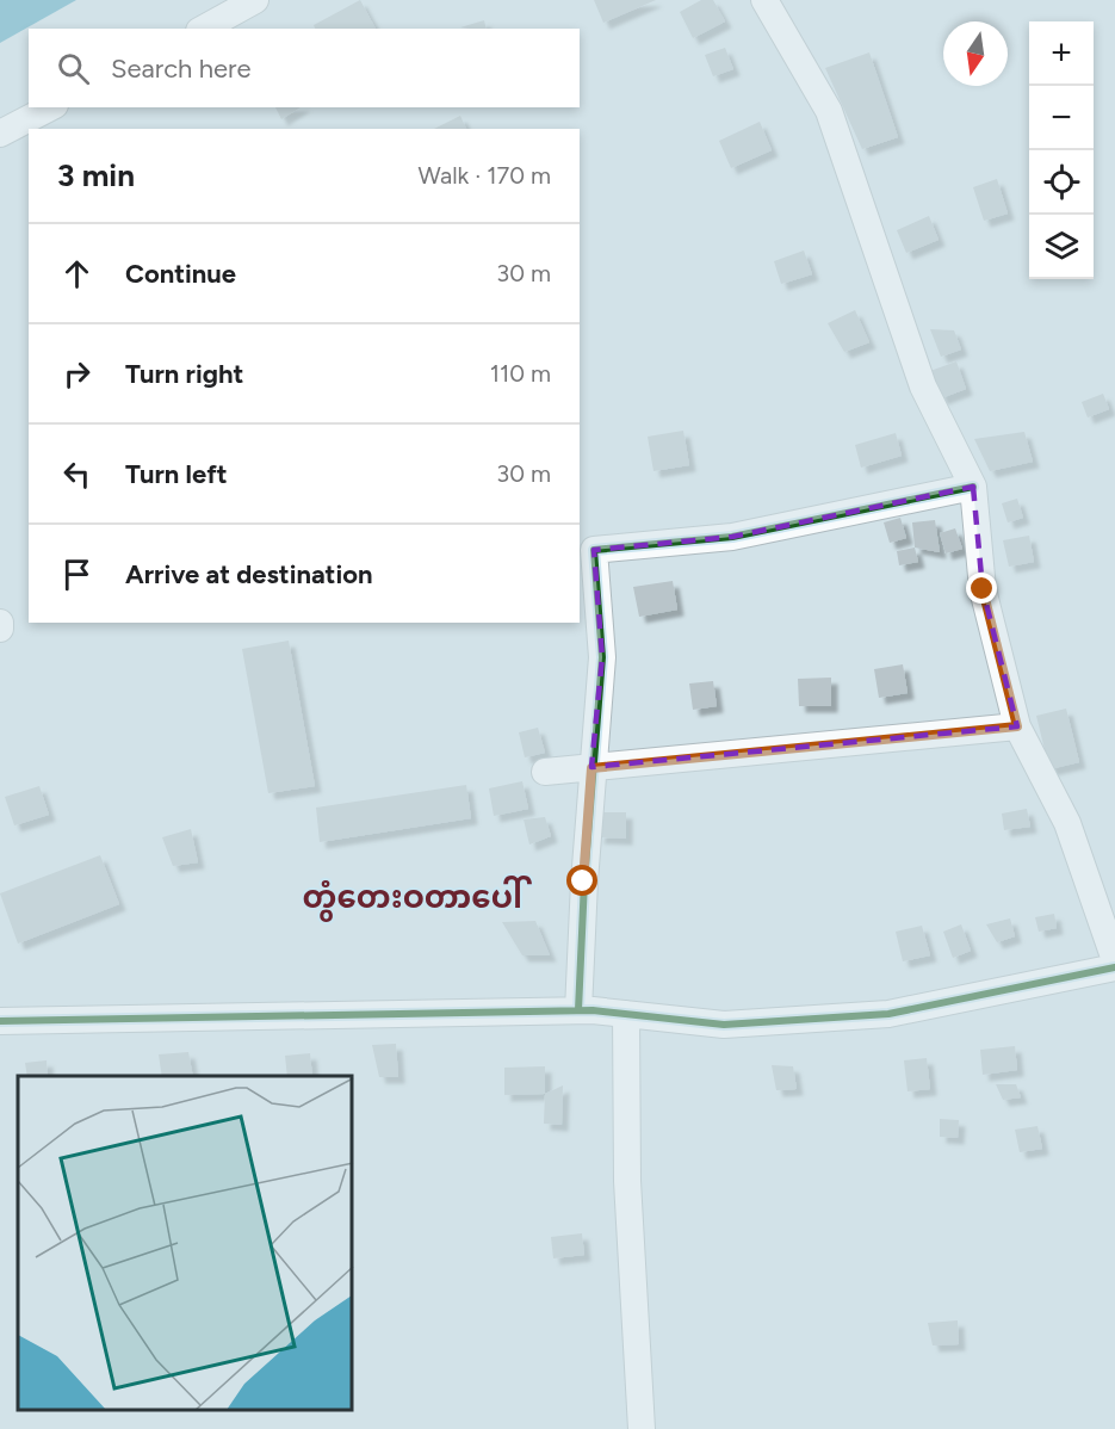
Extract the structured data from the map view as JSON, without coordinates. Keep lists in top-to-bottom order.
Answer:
{
  "districts": ["တွံတေးဝတာပေါ်"],
  "north": "bottom",
  "page": {
    "map_buttons": ["+", "−"],
    "search": "Search here",
    "heading": ["3 min", "Walk · 170 m"],
    "list": [
      ["Continue", "30 m"],
      ["Turn right", "110 m"],
      ["Turn left", "30 m"],
      "Arrive at destination"
    ]
  }
}
